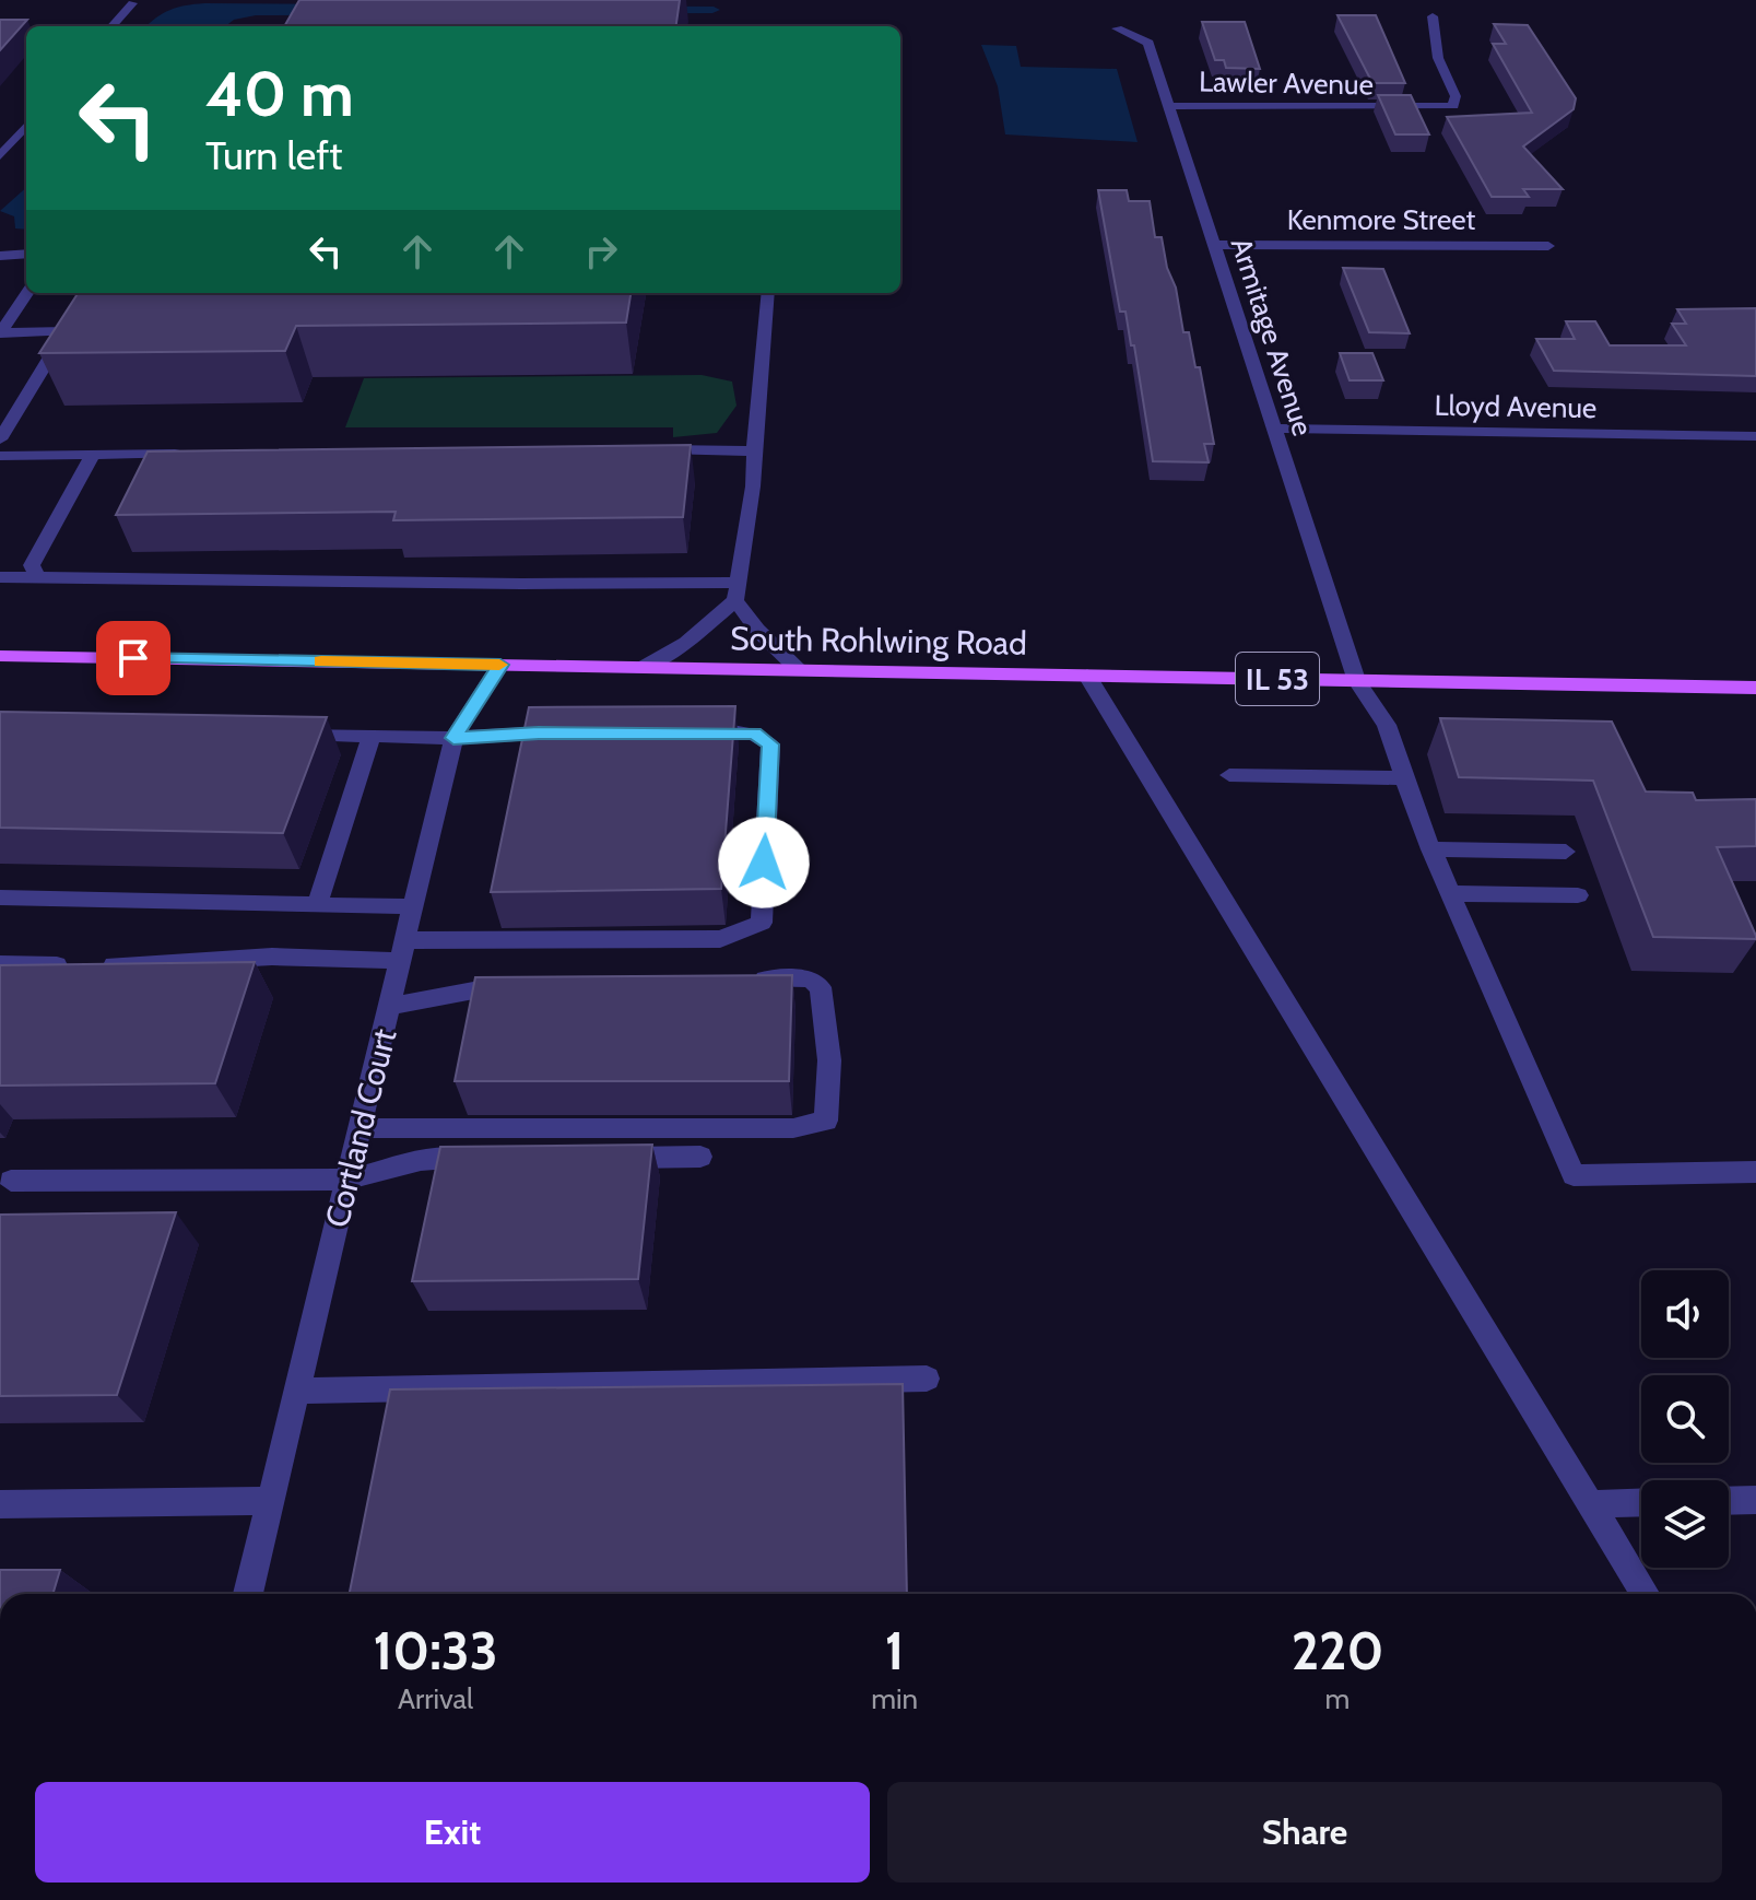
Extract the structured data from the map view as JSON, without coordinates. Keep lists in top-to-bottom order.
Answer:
{
  "streets": {
    "main road": ["South Rohlwing Road", "IL 53"],
    "street": [
      "Lawler Avenue",
      "Kenmore Street",
      "Armitage Avenue",
      "Lloyd Avenue",
      "Cortland Court"
    ]
  },
  "crossings": [
    ["Lawler Avenue", "Armitage Avenue"],
    ["Kenmore Street", "Armitage Avenue"],
    ["Armitage Avenue", "Lloyd Avenue"],
    ["Armitage Avenue", "South Rohlwing Road"],
    ["South Rohlwing Road", "Cortland Court"]
  ],
  "page": {
    "turn": ["40 m", "Turn left"],
    "eta": [
      "10:33",
      "Arrival",
      "1",
      "min",
      "220",
      "m"
    ],
    "buttons": ["Exit", "Share"]
  }
}
